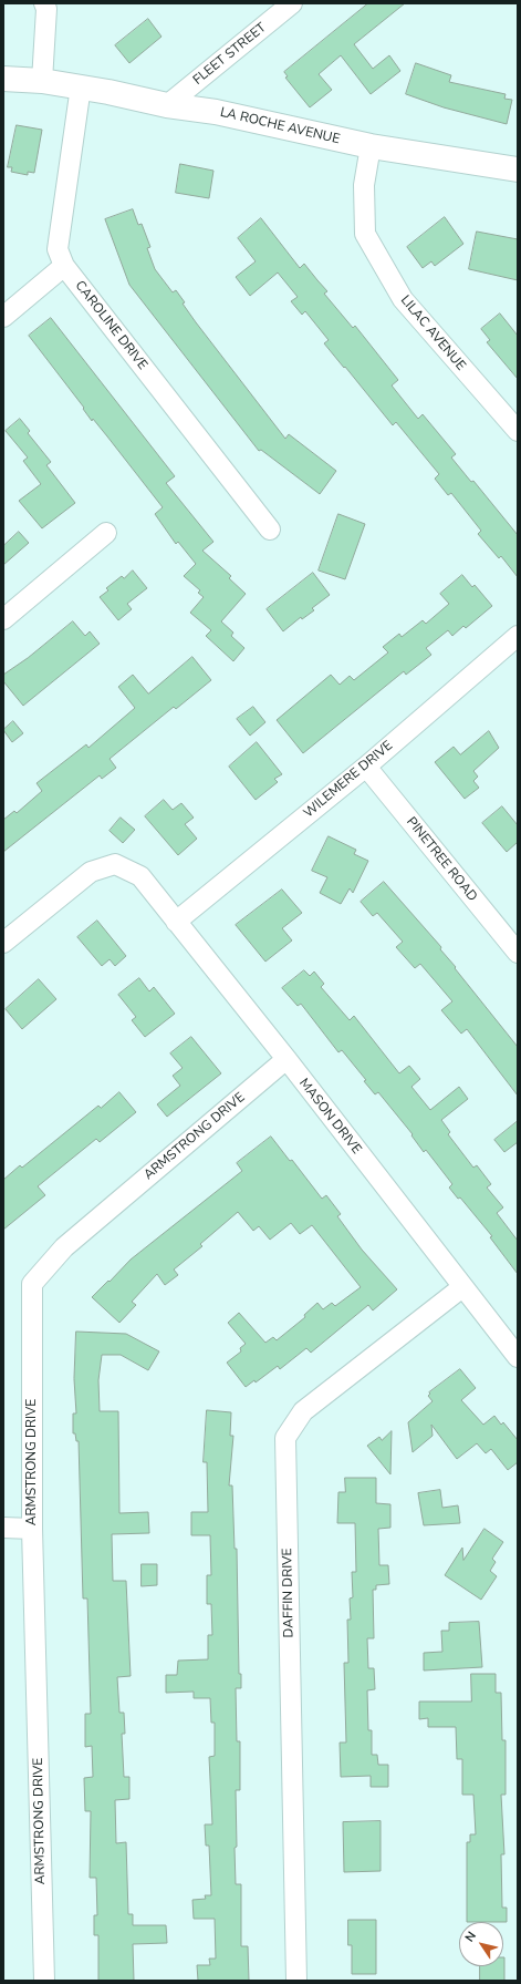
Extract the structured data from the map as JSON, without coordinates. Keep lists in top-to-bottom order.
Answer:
{
  "streets": {
    "main road": ["LA ROCHE AVENUE"],
    "street": [
      "FLEET STREET",
      "CAROLINE DRIVE",
      "LILAC AVENUE",
      "WILEMERE DRIVE",
      "PINETREE ROAD",
      "MASON DRIVE",
      "ARMSTRONG DRIVE",
      "DAFFIN DRIVE"
    ]
  },
  "crossings": [
    ["FLEET STREET", "LA ROCHE AVENUE"],
    ["LA ROCHE AVENUE", "CAROLINE DRIVE"],
    ["LA ROCHE AVENUE", "LILAC AVENUE"],
    ["WILEMERE DRIVE", "PINETREE ROAD"],
    ["WILEMERE DRIVE", "MASON DRIVE"],
    ["MASON DRIVE", "ARMSTRONG DRIVE"],
    ["MASON DRIVE", "DAFFIN DRIVE"]
  ],
  "north": "top left"
}
